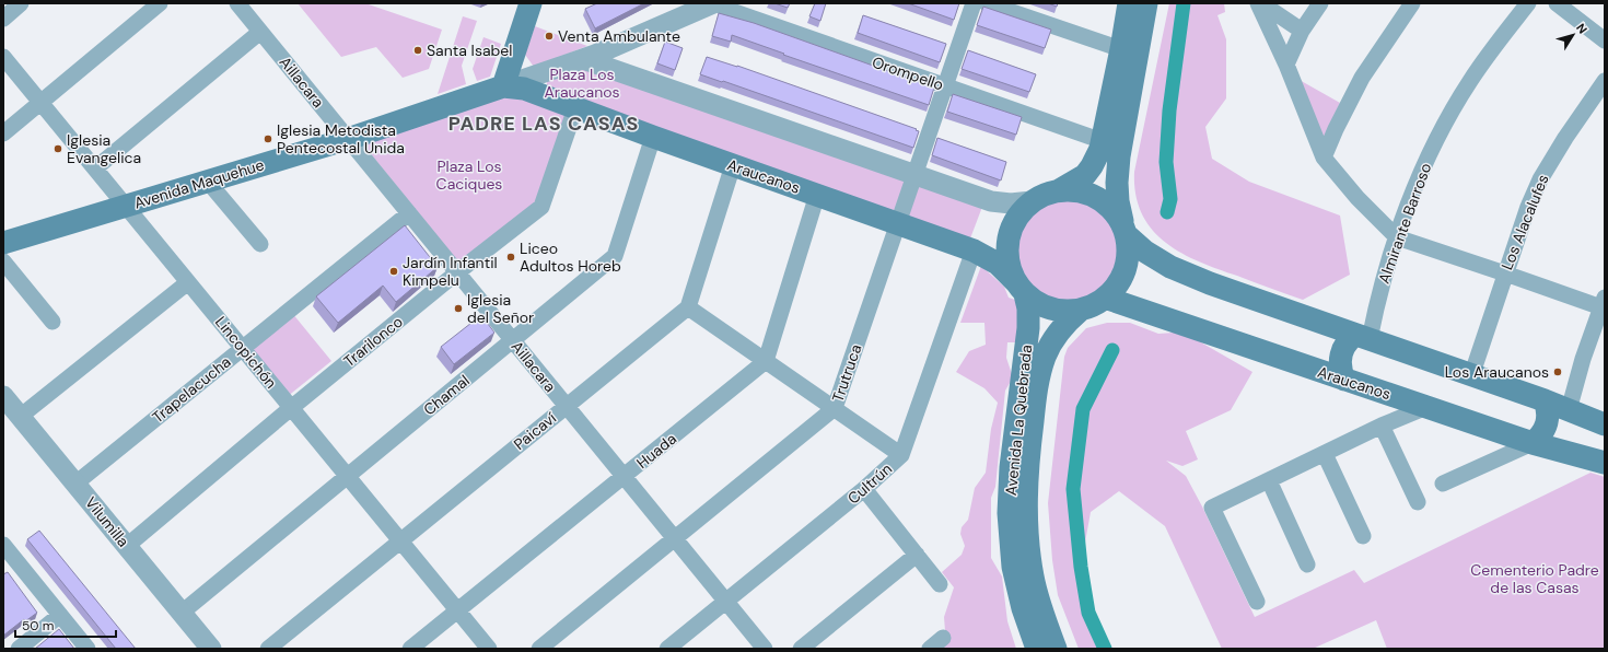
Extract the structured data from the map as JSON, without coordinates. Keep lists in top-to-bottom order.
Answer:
{
  "streets": {
    "main road": ["Araucanos", "Avenida Maquehue", "Avenida La Quebrada"],
    "street": [
      "Orompello",
      "Aillacara",
      "Los Alacalufes",
      "Almirante Barroso",
      "Trarilonco",
      "Lincopichón",
      "Trutruca",
      "Trapelacucha",
      "Chamal",
      "Paicaví",
      "Huada",
      "Cultrún",
      "Vilumilla"
    ]
  },
  "crossings": [
    ["Orompello", "Avenida Maquehue"],
    ["Orompello", "Trutruca"],
    ["Aillacara", "Avenida Maquehue"],
    ["Aillacara", "Trarilonco"],
    ["Aillacara", "Trutruca"],
    ["Aillacara", "Trapelacucha"],
    ["Aillacara", "Chamal"],
    ["Aillacara", "Paicaví"],
    ["Aillacara", "Huada"],
    ["Aillacara", "Cultrún"],
    ["Araucanos", "Avenida Maquehue"],
    ["Araucanos", "Trarilonco"],
    ["Araucanos", "Trutruca"],
    ["Araucanos", "Chamal"],
    ["Araucanos", "Avenida La Quebrada"],
    ["Araucanos", "Cultrún"],
    ["Avenida Maquehue", "Lincopichón"],
    ["Trarilonco", "Lincopichón"],
    ["Trarilonco", "Vilumilla"],
    ["Lincopichón", "Trapelacucha"],
    ["Lincopichón", "Chamal"],
    ["Lincopichón", "Paicaví"],
    ["Lincopichón", "Huada"],
    ["Trapelacucha", "Vilumilla"],
    ["Chamal", "Vilumilla"]
  ],
  "districts": ["PADRE LAS CASAS"],
  "parks": ["Plaza Los Araucanos", "Plaza Los Caciques", "Cementerio Padre de las Casas"],
  "places": [
    "Venta Ambulante",
    "Santa Isabel",
    "Iglesia Metodista Pentecostal Unida",
    "Iglesia Evangelica",
    "Liceo Adultos Horeb",
    "Jardín Infantil Kimpelu",
    "Iglesia del Señor",
    "Los Araucanos"
  ],
  "scale_bar": "50 m",
  "north": "top right"
}
